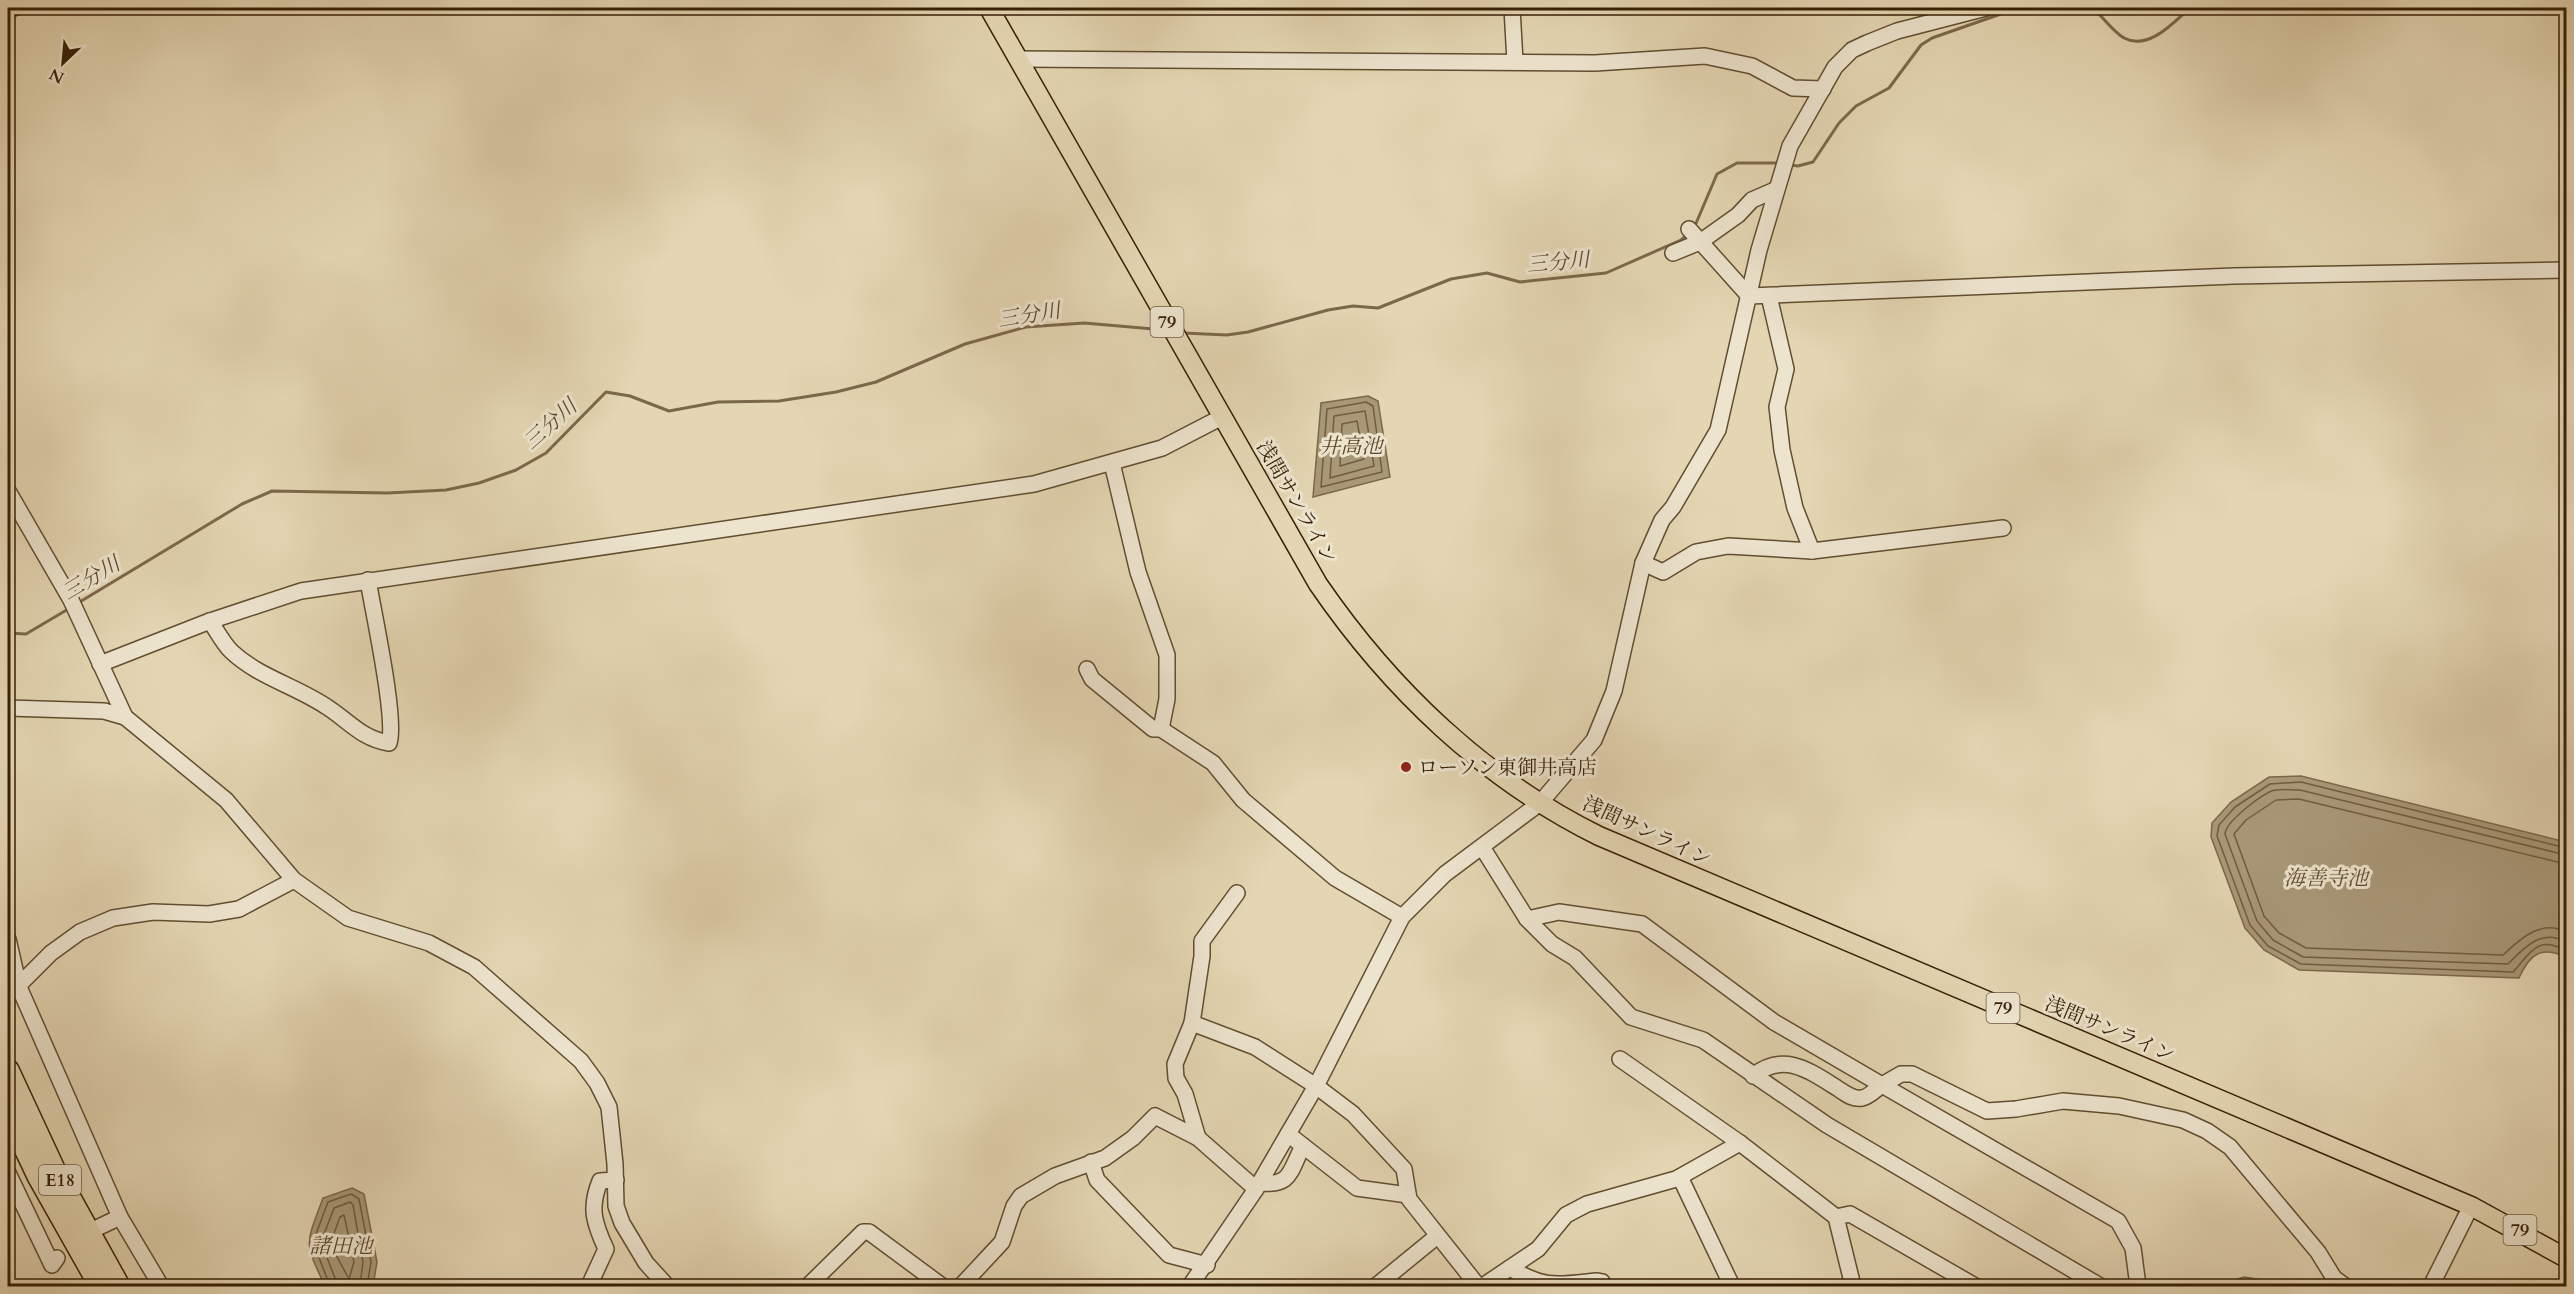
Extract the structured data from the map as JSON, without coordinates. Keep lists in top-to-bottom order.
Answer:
{
  "streets": {
    "highway": ["E18"],
    "main road": ["79", "浅間サンライン"]
  },
  "water": [
    "三分川",
    "井高池",
    "海善寺池",
    "諸田池"
  ],
  "places": ["ローソン東御井高店"],
  "north": "bottom left"
}
